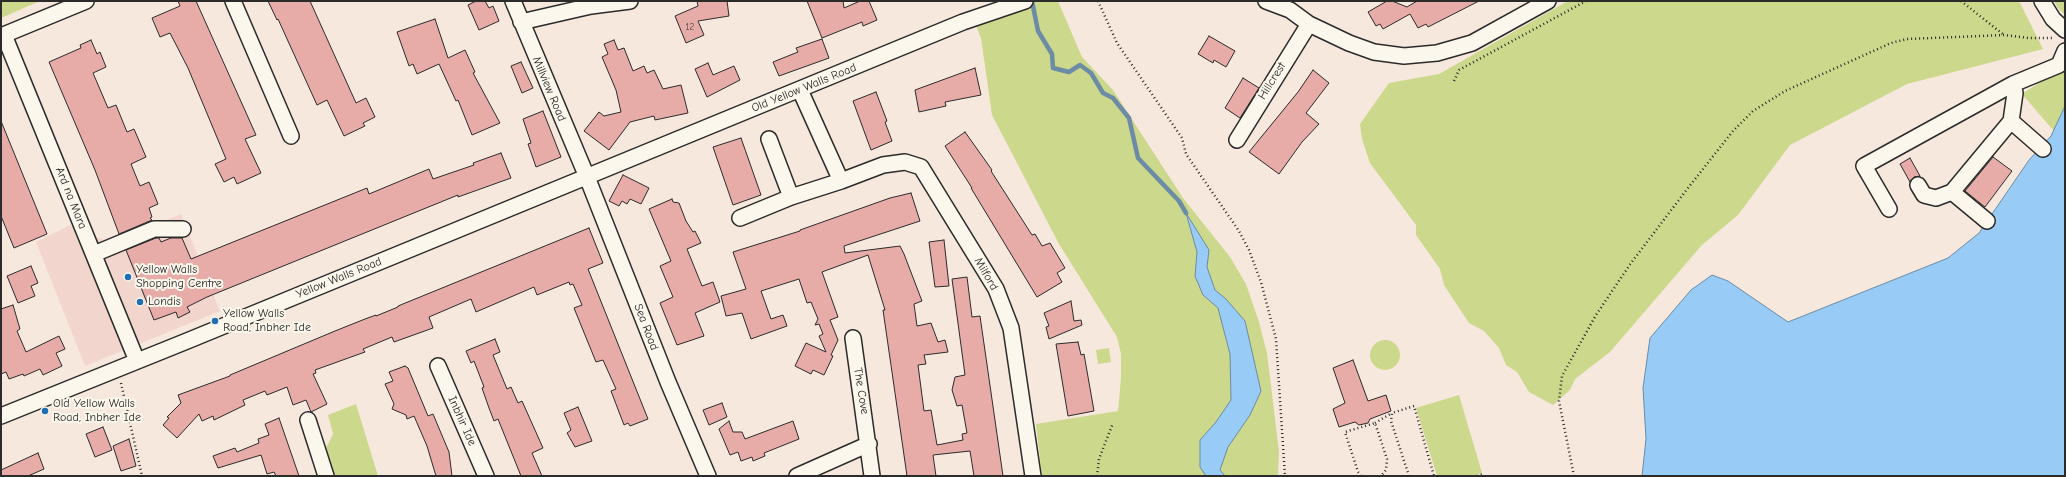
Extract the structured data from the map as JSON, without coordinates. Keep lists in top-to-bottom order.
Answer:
{
  "streets": {
    "street": [
      "Hillcrest",
      "Old Yellow Walls Road",
      "Millview Road",
      "Ard na Mara",
      "Milford",
      "Yellow Walls Road",
      "Sea Road",
      "The Cove",
      "Inbhir Ide"
    ]
  },
  "crossings": [
    ["Old Yellow Walls Road", "Millview Road"],
    ["Old Yellow Walls Road", "Yellow Walls Road"],
    ["Old Yellow Walls Road", "Sea Road"],
    ["Millview Road", "Yellow Walls Road"],
    ["Millview Road", "Sea Road"],
    ["Ard na Mara", "Yellow Walls Road"],
    ["Yellow Walls Road", "Sea Road"]
  ],
  "places": [
    "Yellow Walls Shopping Centre",
    "Londis",
    "Yellow Walls Road, Inbher Ide",
    "Old Yellow Walls Road, Inbher Ide"
  ],
  "house_numbers": ["12"]
}
